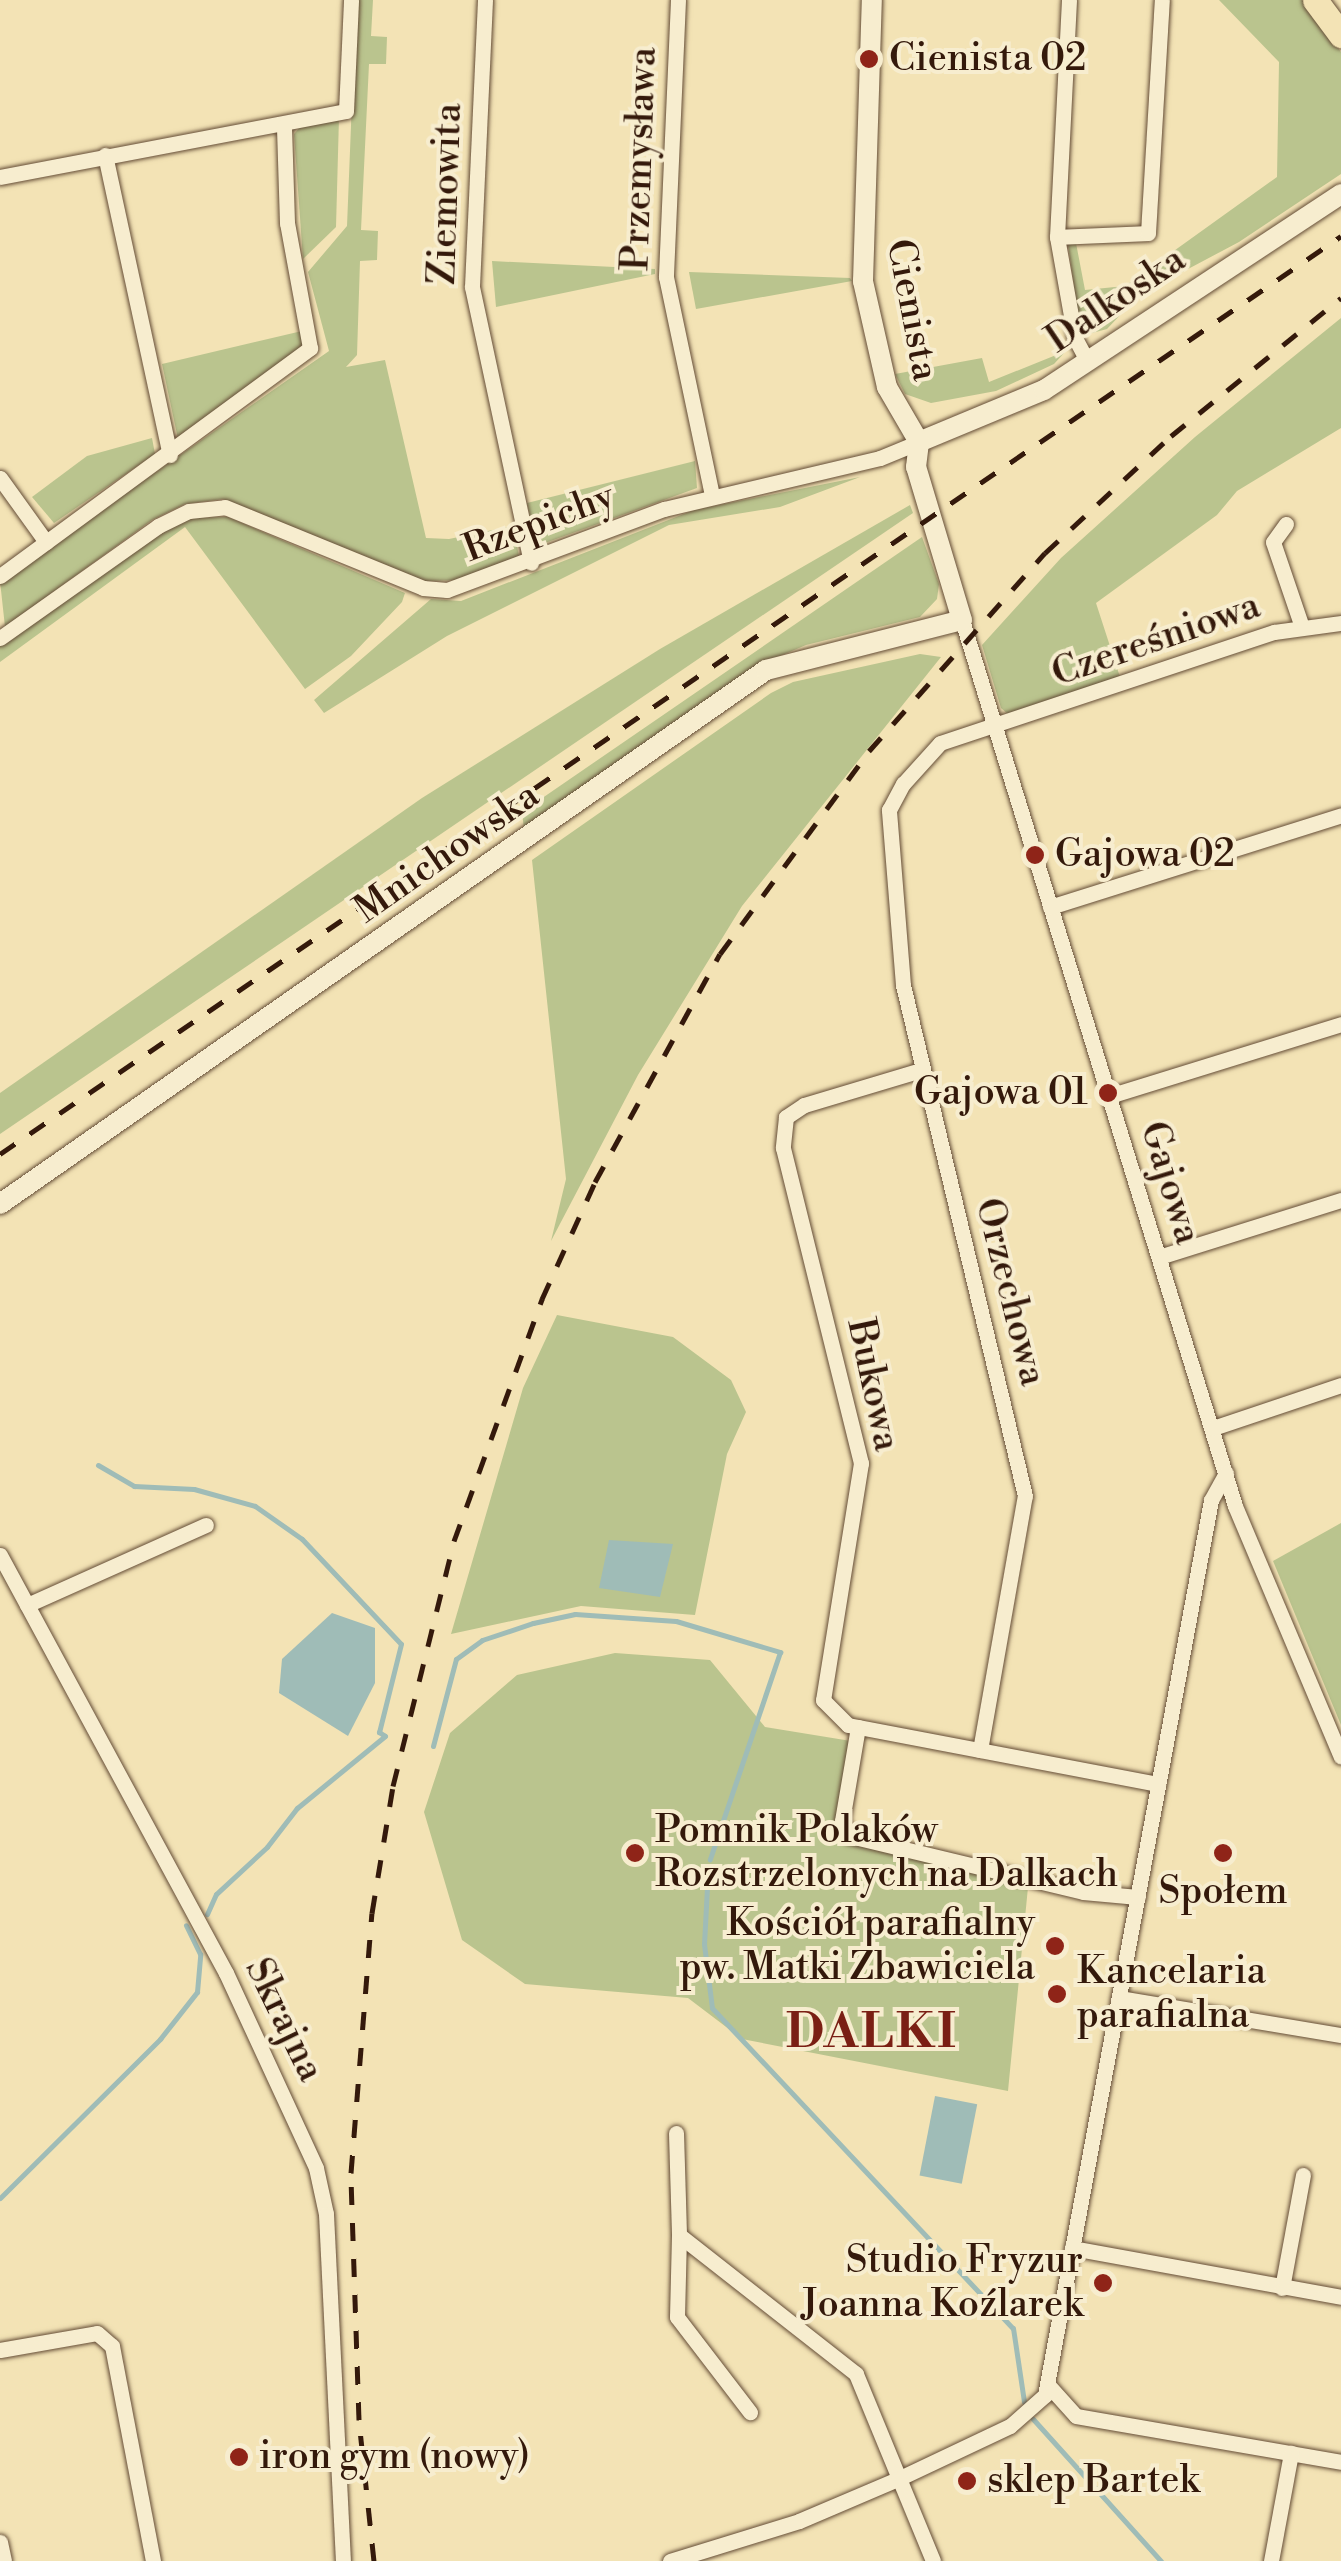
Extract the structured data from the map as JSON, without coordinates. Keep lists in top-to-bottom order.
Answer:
{
  "streets": {
    "street": [
      "Przemysława",
      "Ziemowita",
      "Dalkoska",
      "Cienista",
      "Rzepichy",
      "Czereśniowa",
      "Mnichowska",
      "Gajowa",
      "Orzechowa",
      "Bukowa",
      "Skrajna"
    ]
  },
  "crossings": [
    ["Przemysława", "Rzepichy"],
    ["Ziemowita", "Rzepichy"],
    ["Dalkoska", "Cienista"],
    ["Dalkoska", "Rzepichy"],
    ["Cienista", "Rzepichy"],
    ["Cienista", "Mnichowska"],
    ["Cienista", "Gajowa"],
    ["Czereśniowa", "Gajowa"],
    ["Czereśniowa", "Orzechowa"],
    ["Mnichowska", "Gajowa"],
    ["Gajowa", "Orzechowa"],
    ["Orzechowa", "Bukowa"]
  ],
  "districts": ["DALKI"],
  "places": [
    "Cienista 02",
    "Gajowa 02",
    "Gajowa 01",
    "Pomnik Polaków Rozstrzelonych na Dalkach",
    "Społem",
    "Kościół parafialny pw. Matki Zbawiciela",
    "Kancelaria parafialna",
    "Studio Fryzur Joanna Koźlarek",
    "iron gym (nowy)",
    "sklep Bartek"
  ]
}
